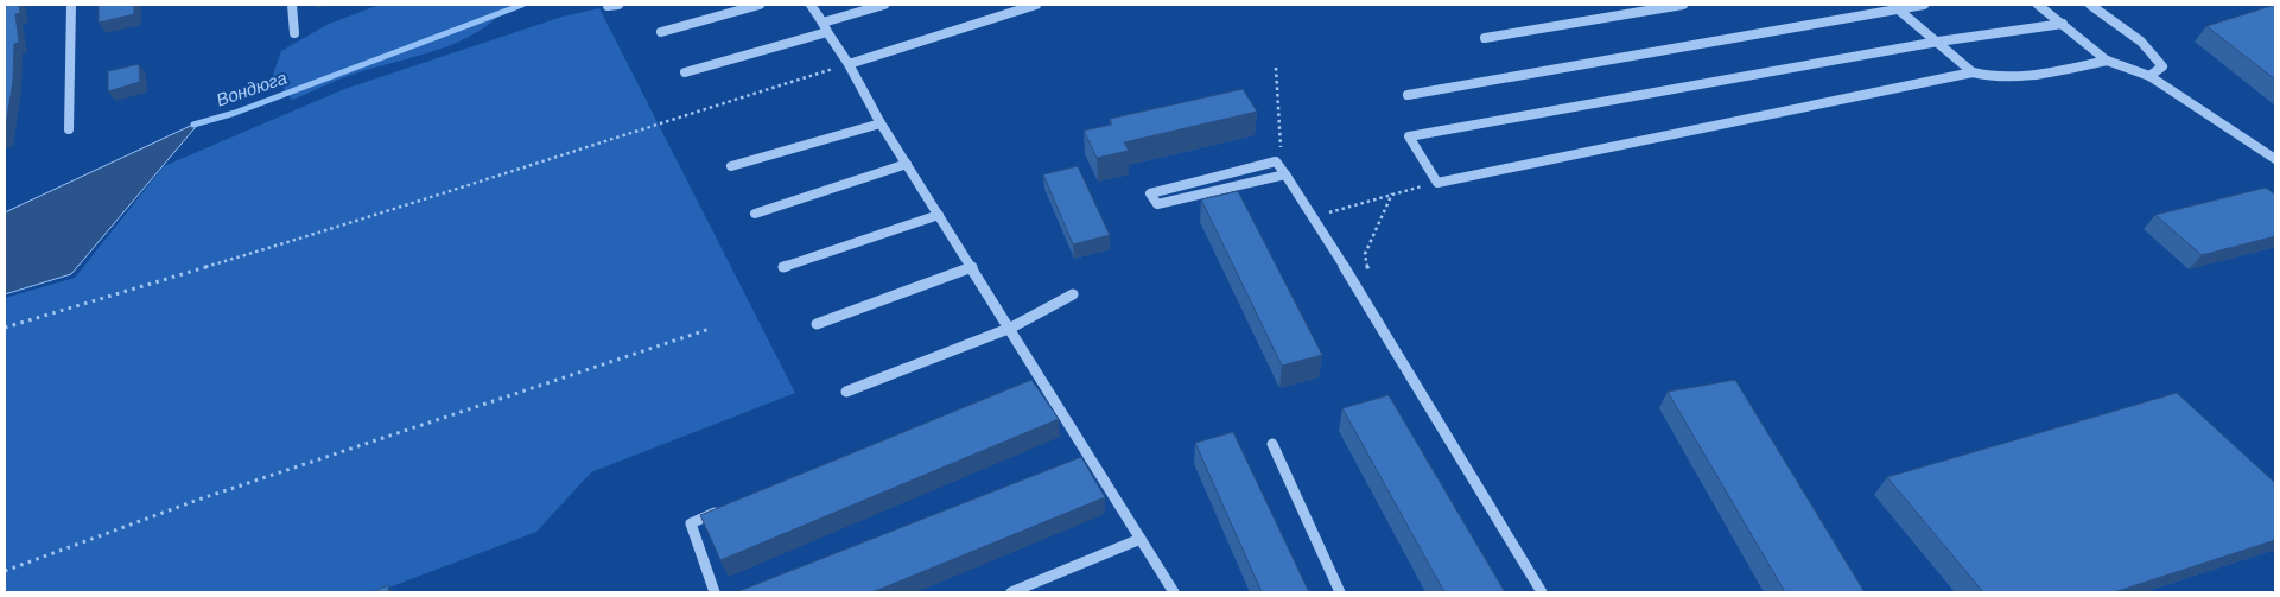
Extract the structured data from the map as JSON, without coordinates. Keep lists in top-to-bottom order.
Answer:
{
  "water": ["Вондюга"]
}
